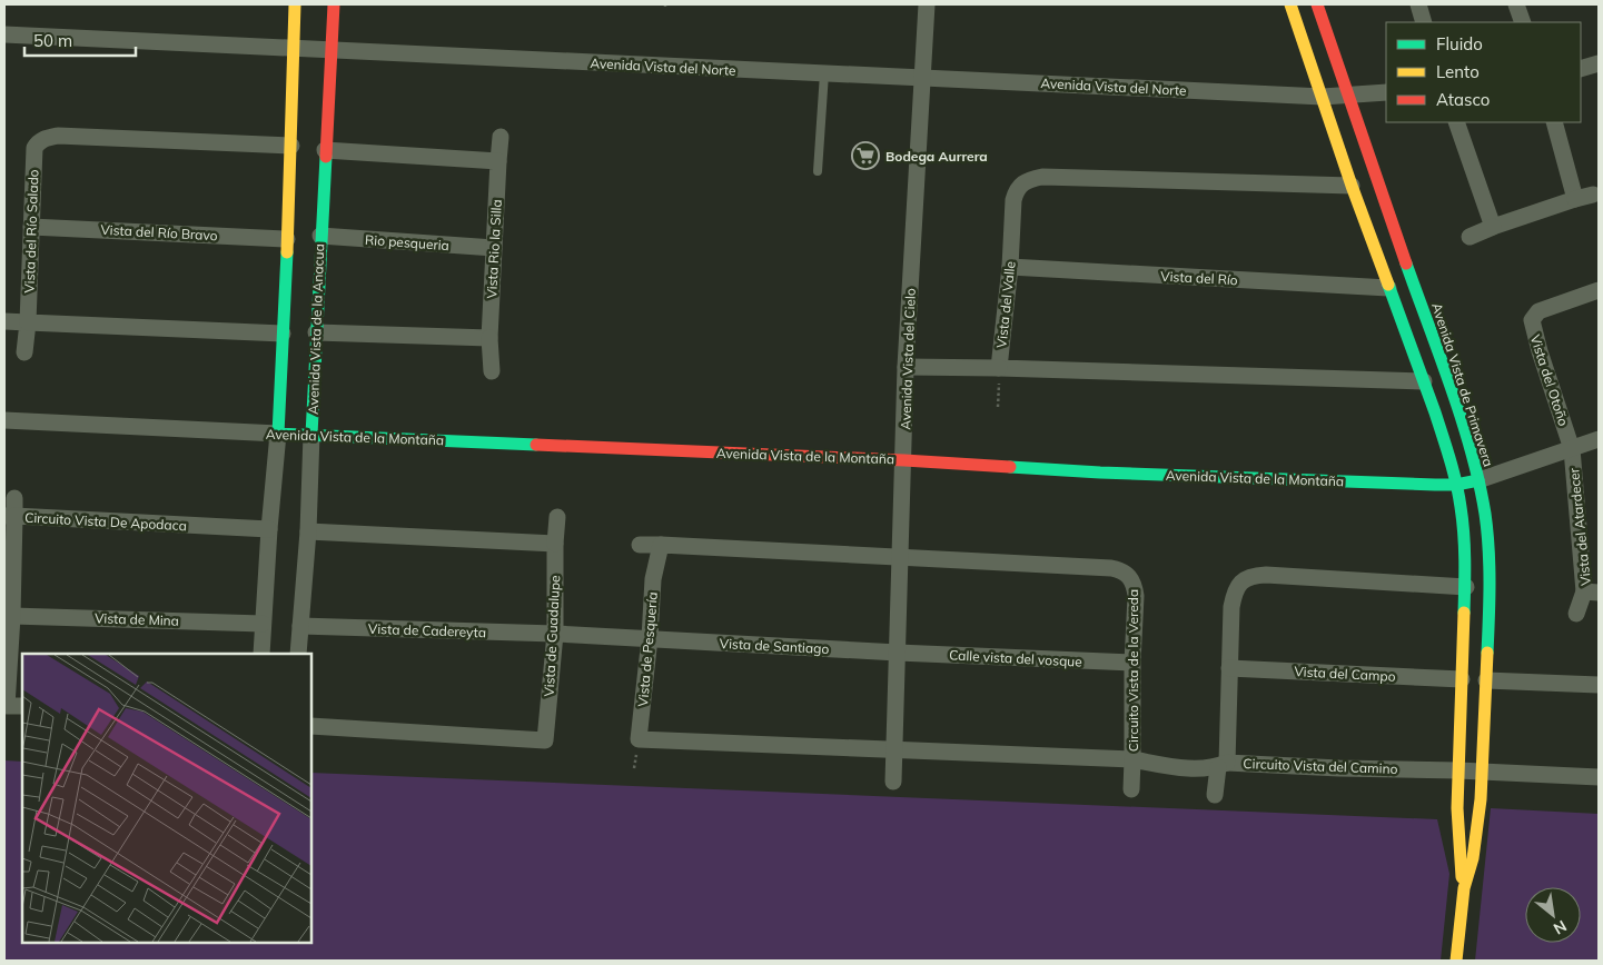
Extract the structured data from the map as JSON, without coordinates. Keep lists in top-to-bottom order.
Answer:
{
  "streets": {
    "street": [
      "Avenida Vista del Norte",
      "Vista del Río Salado",
      "Vista del Río Bravo",
      "Rio pesqueria",
      "Vista Rio la Silla",
      "Vista del Río",
      "Vista del Valle",
      "Avenida Vista de la Anacua",
      "Avenida Vista del Cielo",
      "Vista del Otoño",
      "Avenida Vista de Primavera",
      "Avenida Vista de la Montaña",
      "Circuito Vista De Apodaca",
      "Vista del Atardecer",
      "Vista de Mina",
      "Vista de Cadereyta",
      "Vista de Guadalupe",
      "Vista de Santiago",
      "Vista de Pesquería",
      "Calle vista del vosque",
      "Circuito Vista de la Vereda",
      "Vista del Campo",
      "Circuito Vista del Camino"
    ]
  },
  "crossings": [
    ["Avenida Vista del Norte", "Avenida Vista de la Anacua"],
    ["Avenida Vista del Norte", "Avenida Vista del Cielo"],
    ["Avenida Vista del Norte", "Avenida Vista de Primavera"],
    ["Vista del Río Salado", "Vista del Río Bravo"],
    ["Rio pesqueria", "Vista Rio la Silla"],
    ["Rio pesqueria", "Avenida Vista de la Anacua"],
    ["Vista del Río", "Vista del Valle"],
    ["Vista del Río", "Avenida Vista de Primavera"],
    ["Vista del Valle", "Avenida Vista de Primavera"],
    ["Avenida Vista de la Anacua", "Avenida Vista de la Montaña"],
    ["Avenida Vista de la Anacua", "Vista de Cadereyta"],
    ["Avenida Vista del Cielo", "Avenida Vista de la Montaña"],
    ["Avenida Vista del Cielo", "Vista de Santiago"],
    ["Avenida Vista del Cielo", "Vista de Pesquería"],
    ["Avenida Vista del Cielo", "Calle vista del vosque"],
    ["Avenida Vista del Cielo", "Circuito Vista de la Vereda"],
    ["Vista del Otoño", "Avenida Vista de la Montaña"],
    ["Vista del Otoño", "Vista del Atardecer"],
    ["Avenida Vista de Primavera", "Avenida Vista de la Montaña"],
    ["Avenida Vista de Primavera", "Vista del Campo"],
    ["Avenida Vista de Primavera", "Circuito Vista del Camino"],
    ["Avenida Vista de la Montaña", "Vista del Atardecer"],
    ["Circuito Vista De Apodaca", "Vista de Mina"],
    ["Vista de Cadereyta", "Vista de Guadalupe"],
    ["Vista de Cadereyta", "Vista de Santiago"],
    ["Vista de Cadereyta", "Vista de Pesquería"],
    ["Vista de Santiago", "Vista de Pesquería"],
    ["Vista de Santiago", "Calle vista del vosque"],
    ["Vista de Pesquería", "Circuito Vista de la Vereda"],
    ["Calle vista del vosque", "Circuito Vista de la Vereda"],
    ["Vista del Campo", "Circuito Vista del Camino"]
  ],
  "places": {
    "supermarket": ["Bodega Aurrera"]
  },
  "legend": ["Fluido", "Lento", "Atasco"],
  "scale_bar": "50 m",
  "north": "bottom right"
}
